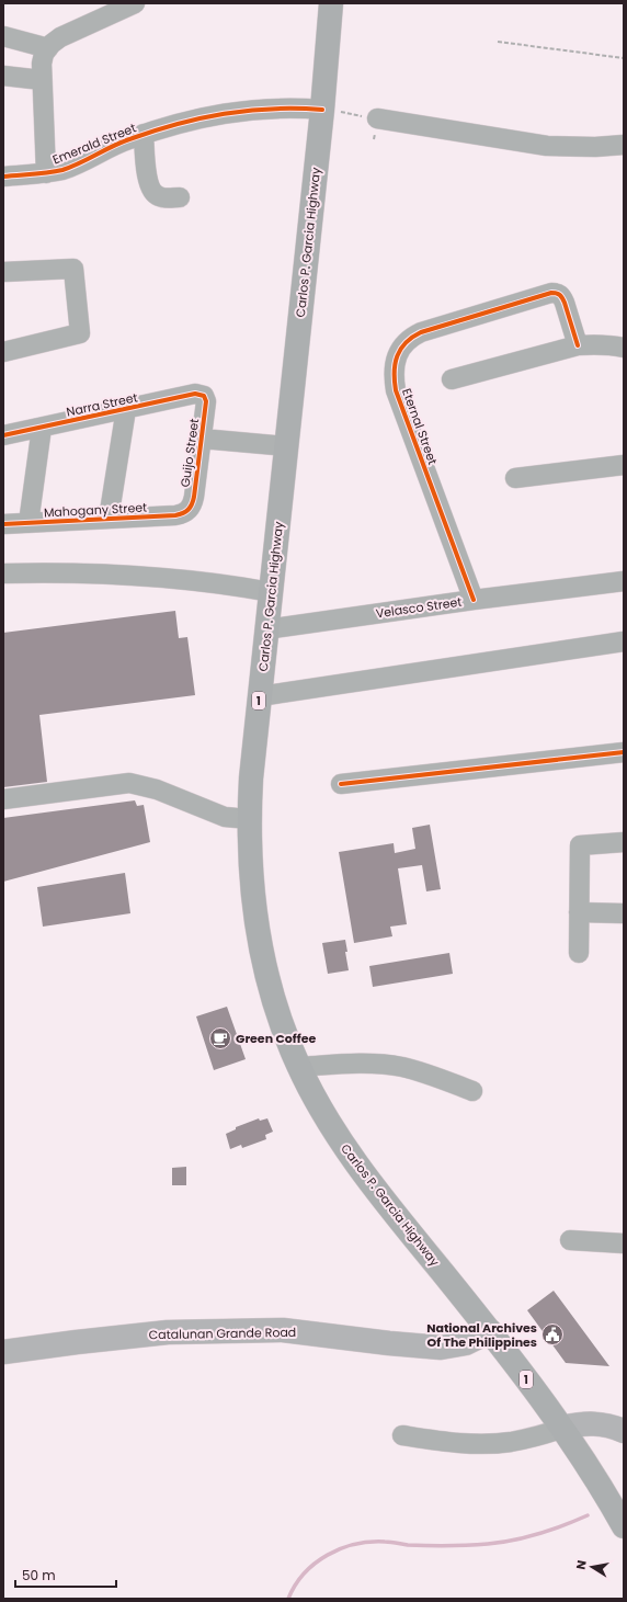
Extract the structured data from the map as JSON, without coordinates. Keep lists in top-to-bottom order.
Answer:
{
  "streets": {
    "highway": ["Carlos P. Garcia Highway", "1"],
    "main road": ["Catalunan Grande Road"],
    "street": [
      "Emerald Street",
      "Narra Street",
      "Eternal Street",
      "Guijo Street",
      "Mahogany Street",
      "Velasco Street"
    ]
  },
  "crossings": [
    ["Emerald Street", "Carlos P. Garcia Highway"],
    ["Carlos P. Garcia Highway", "Velasco Street"],
    ["Carlos P. Garcia Highway", "Catalunan Grande Road"],
    ["Narra Street", "Guijo Street"],
    ["Eternal Street", "Velasco Street"],
    ["Guijo Street", "Mahogany Street"]
  ],
  "places": {
    "cafe": ["Green Coffee"],
    "public building": ["National Archives Of The Philippines"]
  },
  "scale_bar": "50 m",
  "north": "left"
}
